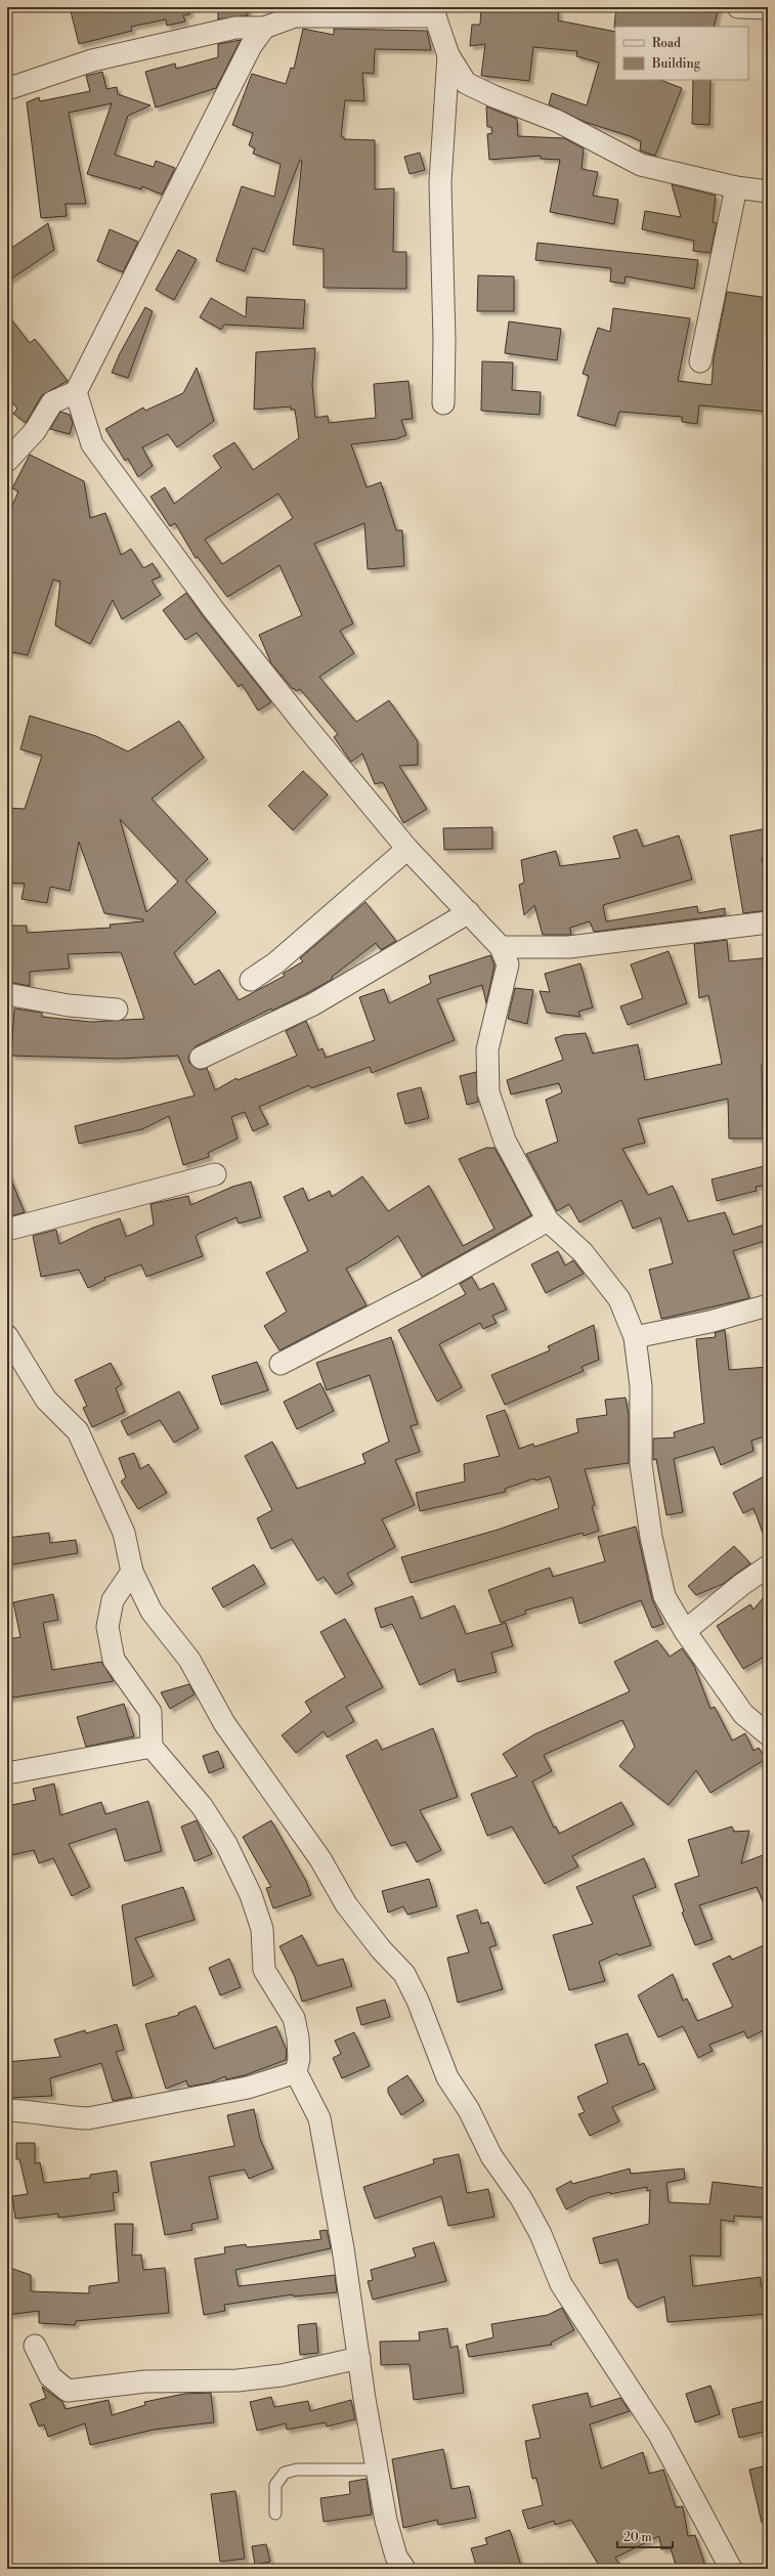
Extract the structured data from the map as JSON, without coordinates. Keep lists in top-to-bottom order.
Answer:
{
  "legend": ["Road", "Building"],
  "scale_bar": "20 m"
}
